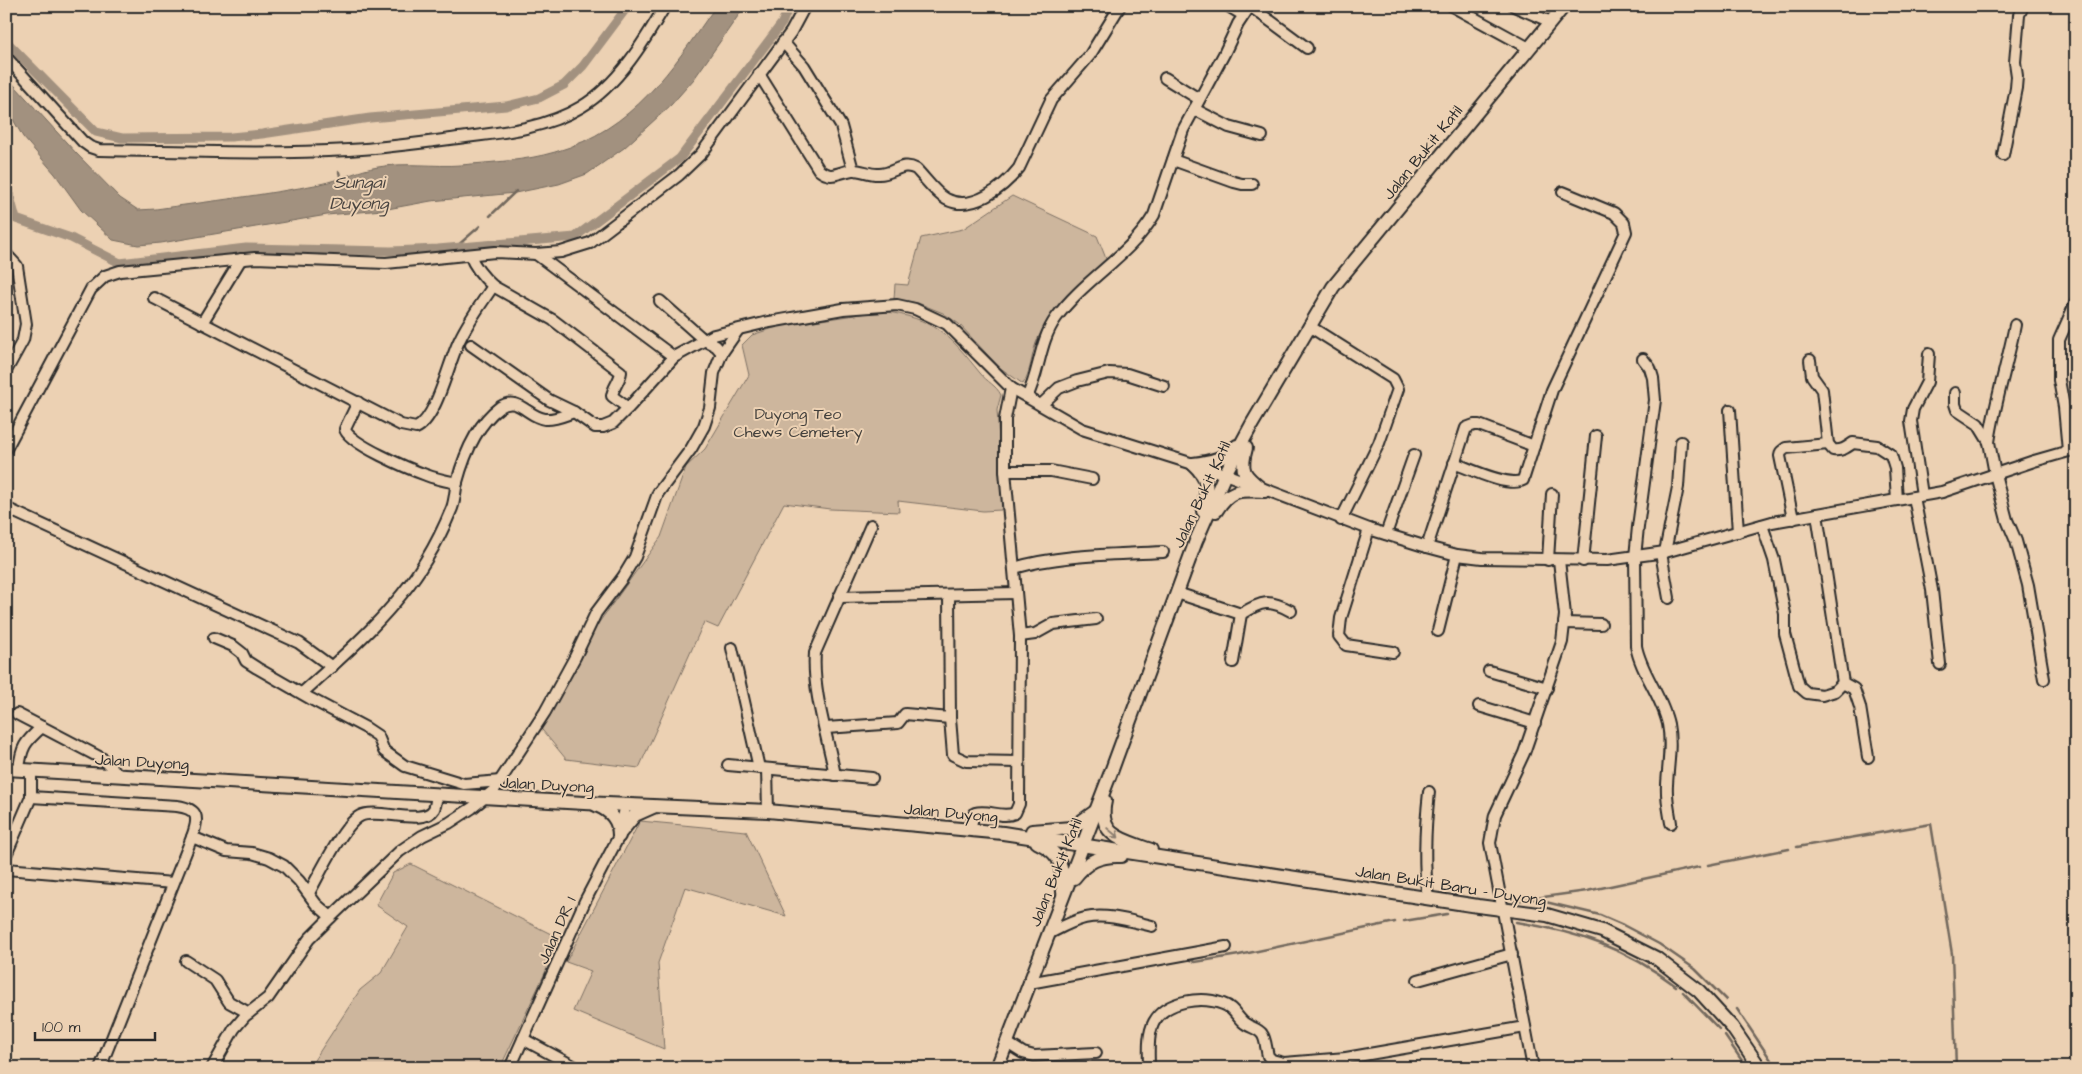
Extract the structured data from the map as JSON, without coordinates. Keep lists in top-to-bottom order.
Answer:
{
  "streets": {
    "main road": ["Jalan Bukit Katil", "Jalan Duyong", "Jalan Bukit Baru - Duyong"],
    "street": ["Jalan DR 1"]
  },
  "crossings": [
    ["Jalan Bukit Katil", "Jalan Duyong"],
    ["Jalan Bukit Katil", "Jalan Bukit Baru - Duyong"],
    ["Jalan Duyong", "Jalan Bukit Baru - Duyong"],
    ["Jalan Duyong", "Jalan DR 1"]
  ],
  "water": ["Sungai Duyong"],
  "parks": ["Duyong Teo Chews Cemetery"],
  "scale_bar": "100 m"
}
